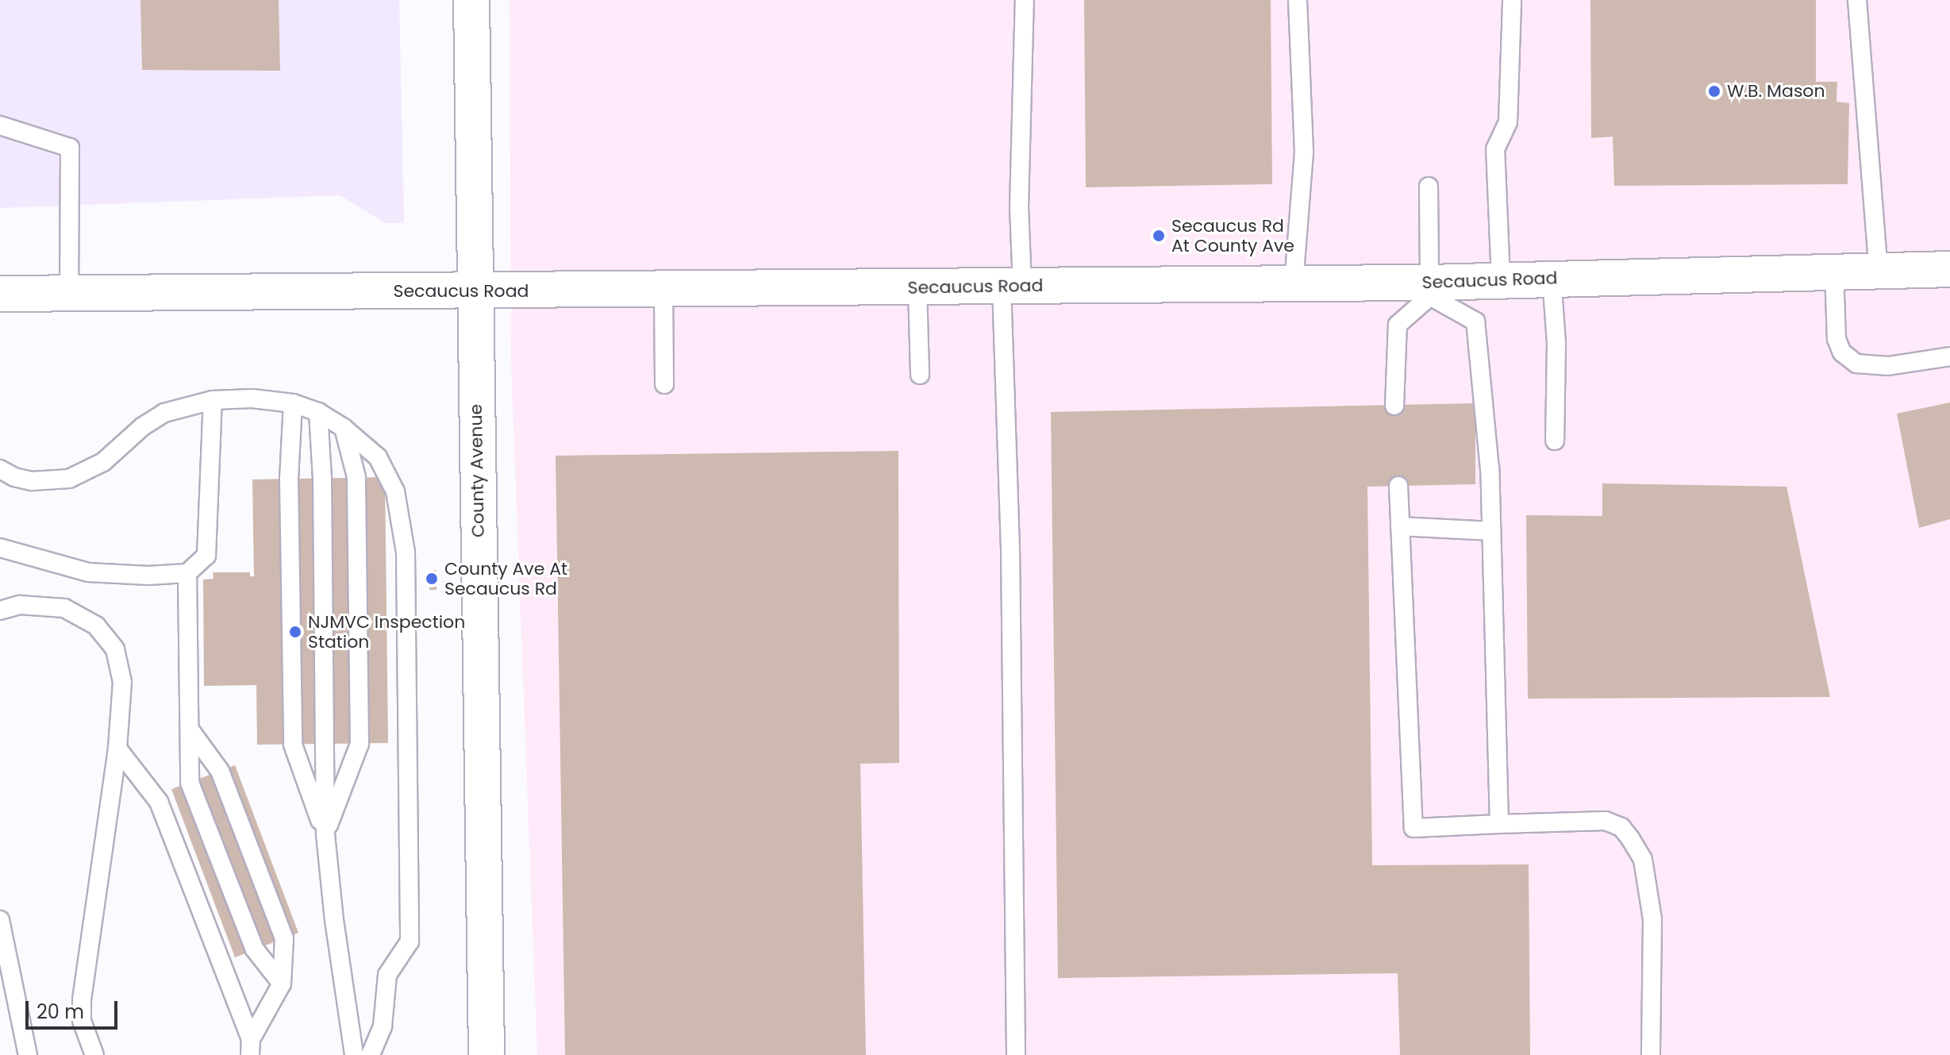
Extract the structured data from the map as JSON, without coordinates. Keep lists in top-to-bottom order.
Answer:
{
  "streets": {
    "main road": ["Secaucus Road", "County Avenue"]
  },
  "crossings": [
    ["Secaucus Road", "County Avenue"]
  ],
  "places": [
    "W.B. Mason",
    "Secaucus Rd At County Ave",
    "County Ave At Secaucus Rd",
    "NJMVC Inspection Station"
  ],
  "scale_bar": "20 m"
}
